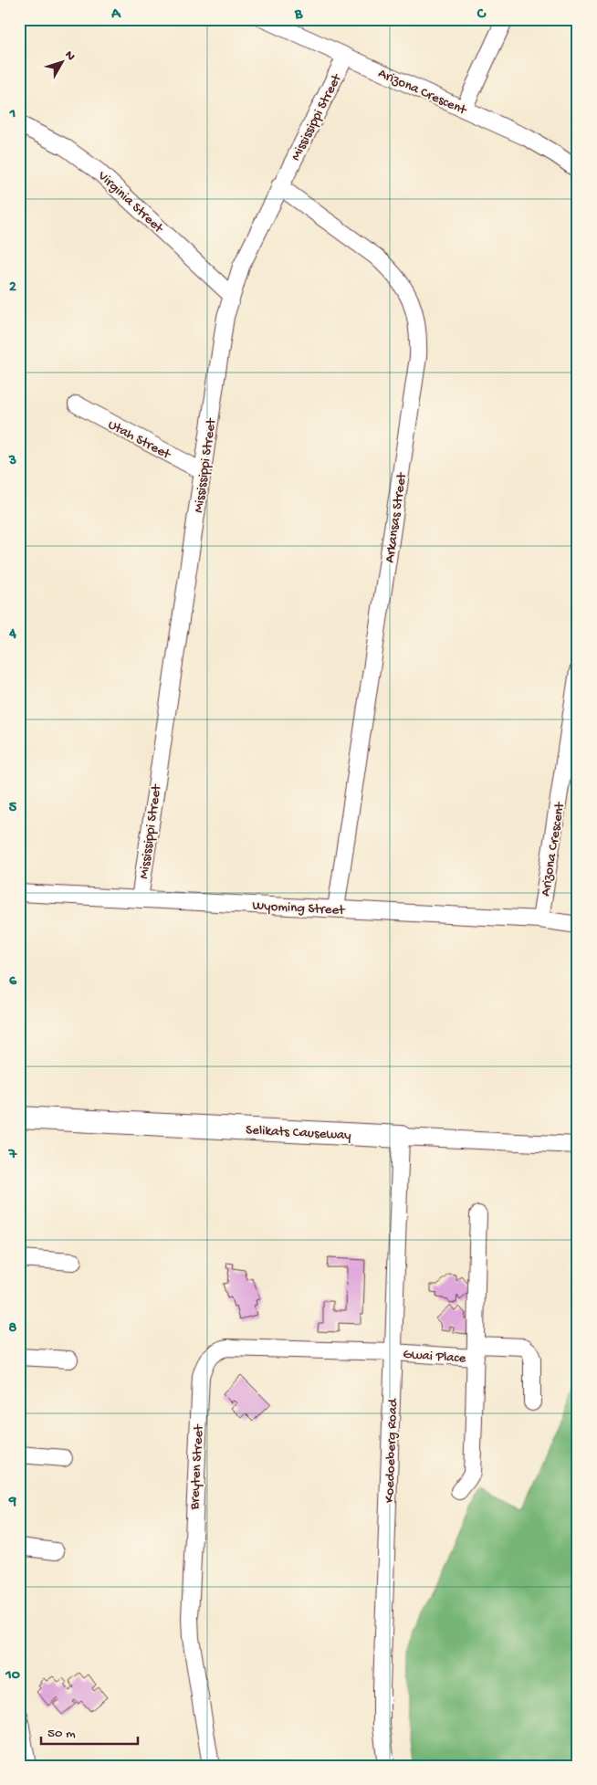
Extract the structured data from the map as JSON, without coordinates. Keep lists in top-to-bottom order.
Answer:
{
  "streets": {
    "street": [
      "Arizona Crescent",
      "Mississippi Street",
      "Virginia Street",
      "Utah Street",
      "Arkansas Street",
      "Wyoming Street",
      "Selikats Causeway",
      "Gwai Place",
      "Koedoeberg Road",
      "Breyten Street"
    ]
  },
  "crossings": [
    ["Arizona Crescent", "Mississippi Street"],
    ["Arizona Crescent", "Wyoming Street"],
    ["Mississippi Street", "Virginia Street"],
    ["Mississippi Street", "Utah Street"],
    ["Mississippi Street", "Arkansas Street"],
    ["Mississippi Street", "Wyoming Street"],
    ["Arkansas Street", "Wyoming Street"],
    ["Selikats Causeway", "Koedoeberg Road"],
    ["Gwai Place", "Koedoeberg Road"],
    ["Gwai Place", "Breyten Street"],
    ["Koedoeberg Road", "Breyten Street"]
  ],
  "scale_bar": "50 m",
  "north": "top right",
  "grid": {
    "columns": ["A", "B", "C"],
    "rows": [
      "1",
      "2",
      "3",
      "4",
      "5",
      "6",
      "7",
      "8",
      "9",
      "10"
    ]
  }
}
